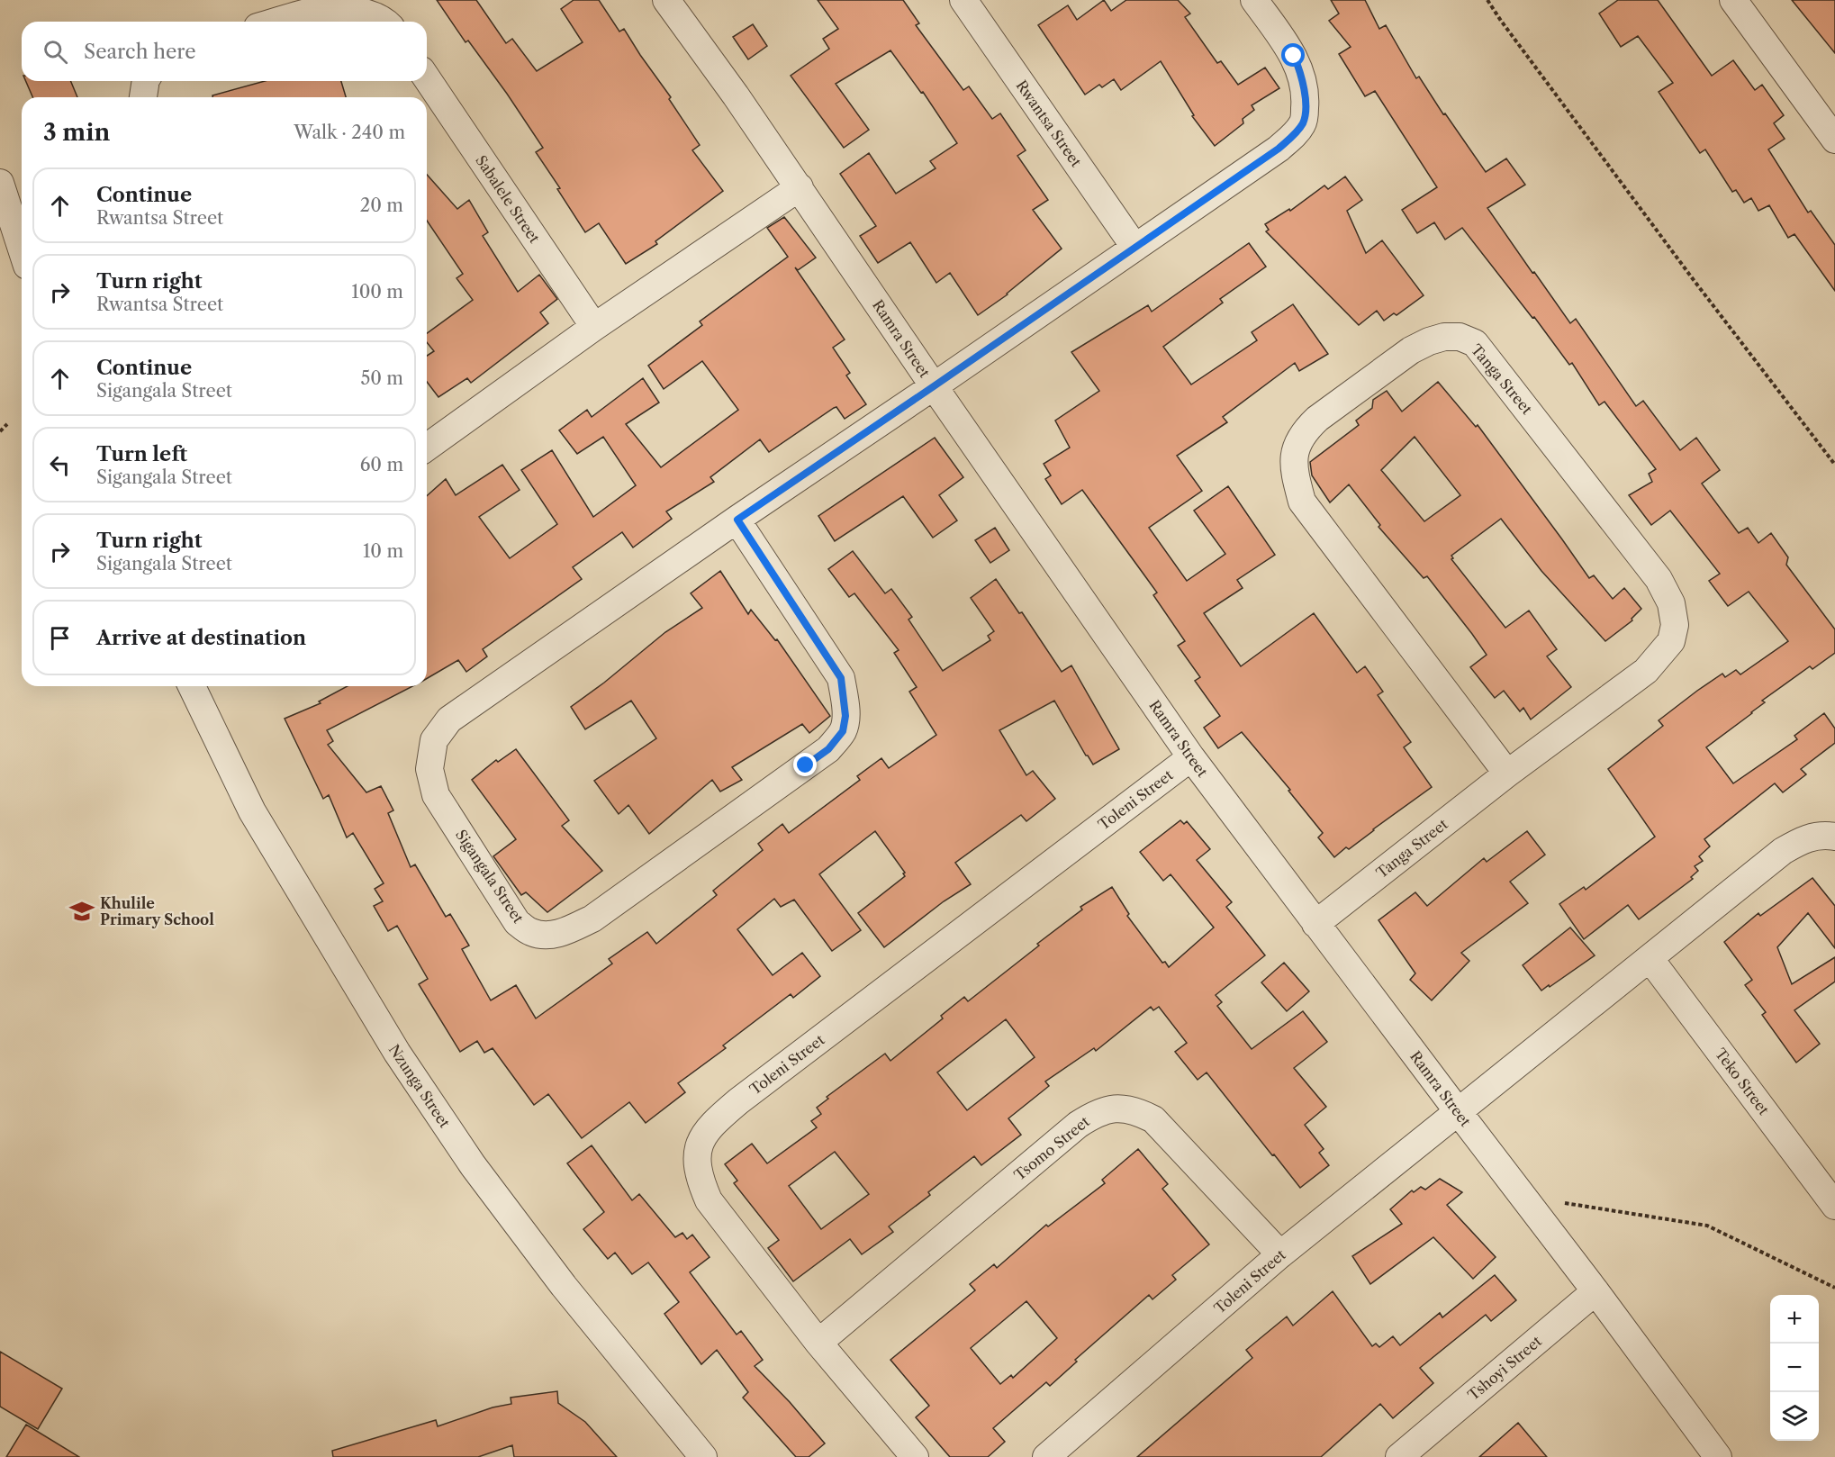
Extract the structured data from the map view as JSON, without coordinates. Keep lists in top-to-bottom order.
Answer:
{
  "streets": {
    "street": [
      "Rwantsa Street",
      "Sabalele Street",
      "Ramra Street",
      "Tanga Street",
      "Toleni Street",
      "Sigangala Street",
      "Teko Street",
      "Nzunga Street",
      "Tsomo Street",
      "Tshoyi Street"
    ]
  },
  "crossings": [
    ["Ramra Street", "Tanga Street"],
    ["Ramra Street", "Toleni Street"],
    ["Ramra Street", "Sigangala Street"],
    ["Ramra Street", "Tshoyi Street"],
    ["Toleni Street", "Tsomo Street"]
  ],
  "places": {
    "school or university": ["Khulile Primary School"]
  },
  "page": {
    "search": "Search here",
    "heading": ["3 min", "Walk · 240 m"],
    "list": [
      ["Continue", "Rwantsa Street", "20 m"],
      ["Turn right", "Rwantsa Street", "100 m"],
      ["Continue", "Sigangala Street", "50 m"],
      ["Turn left", "Sigangala Street", "60 m"],
      ["Turn right", "Sigangala Street", "10 m"],
      "Arrive at destination"
    ],
    "map_buttons": ["+", "−"]
  }
}
